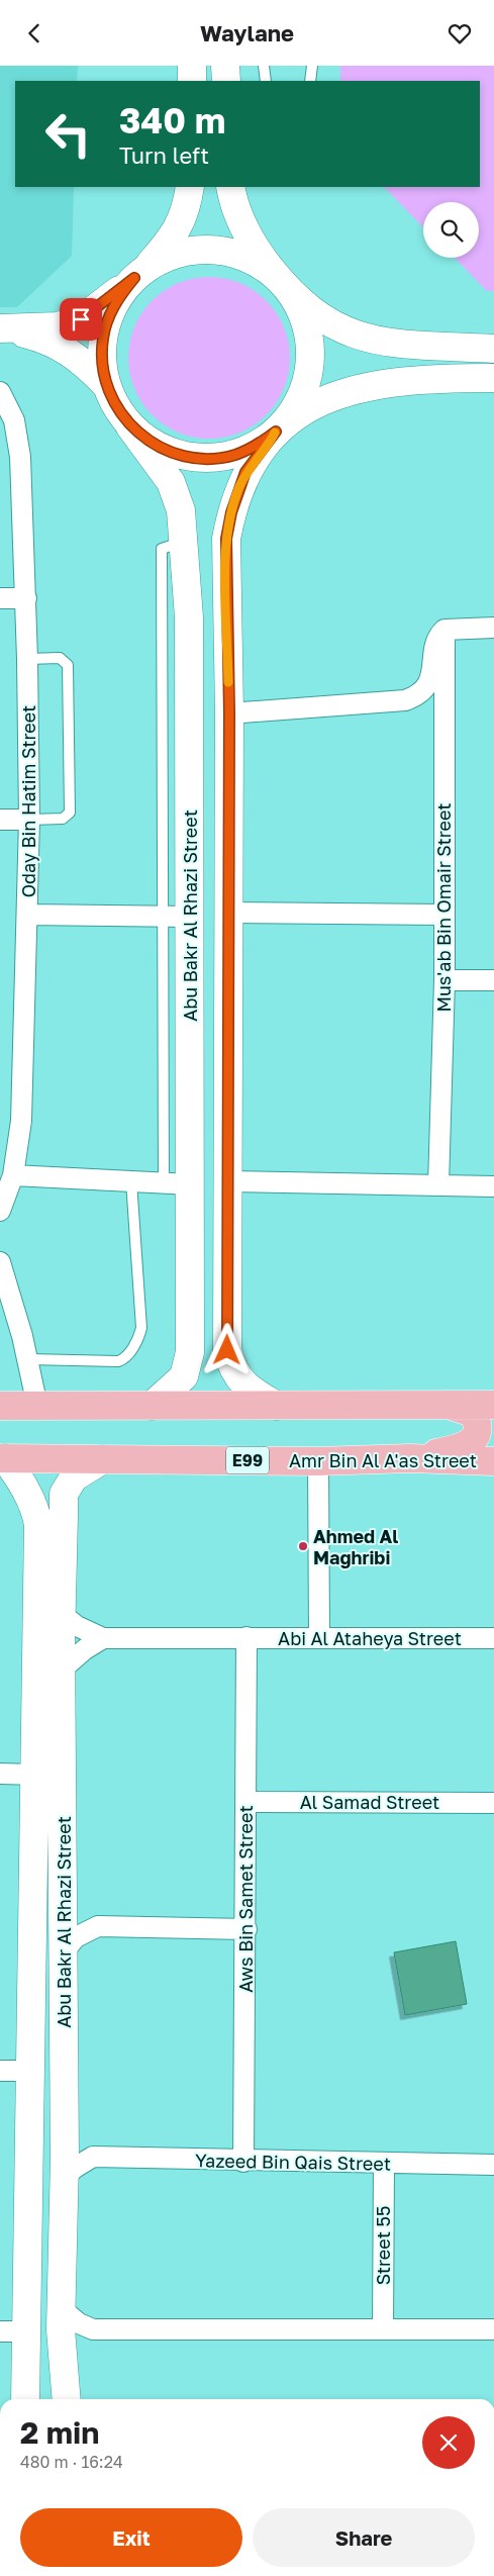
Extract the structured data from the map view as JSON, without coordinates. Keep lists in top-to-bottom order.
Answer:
{
  "streets": {
    "main road": ["E99", "Amr Bin Al A'as Street"],
    "street": [
      "Oday Bin Hatim Street",
      "Mus'ab Bin Omair Street",
      "Abu Bakr Al Rhazi Street",
      "Abi Al Ataheya Street",
      "Al Samad Street",
      "Aws Bin Samet Street",
      "Yazeed Bin Qais Street",
      "Street 55"
    ]
  },
  "crossings": [
    ["Abu Bakr Al Rhazi Street", "Amr Bin Al A'as Street"],
    ["Abi Al Ataheya Street", "Aws Bin Samet Street"],
    ["Al Samad Street", "Aws Bin Samet Street"],
    ["Aws Bin Samet Street", "Yazeed Bin Qais Street"],
    ["Yazeed Bin Qais Street", "Street 55"]
  ],
  "places": ["Ahmed Al Maghribi"],
  "page": {
    "header": "Waylane",
    "turn": ["340 m", "Turn left"],
    "heading": ["2 min", "480 m · 16:24"],
    "buttons": ["Exit", "Share"]
  }
}
